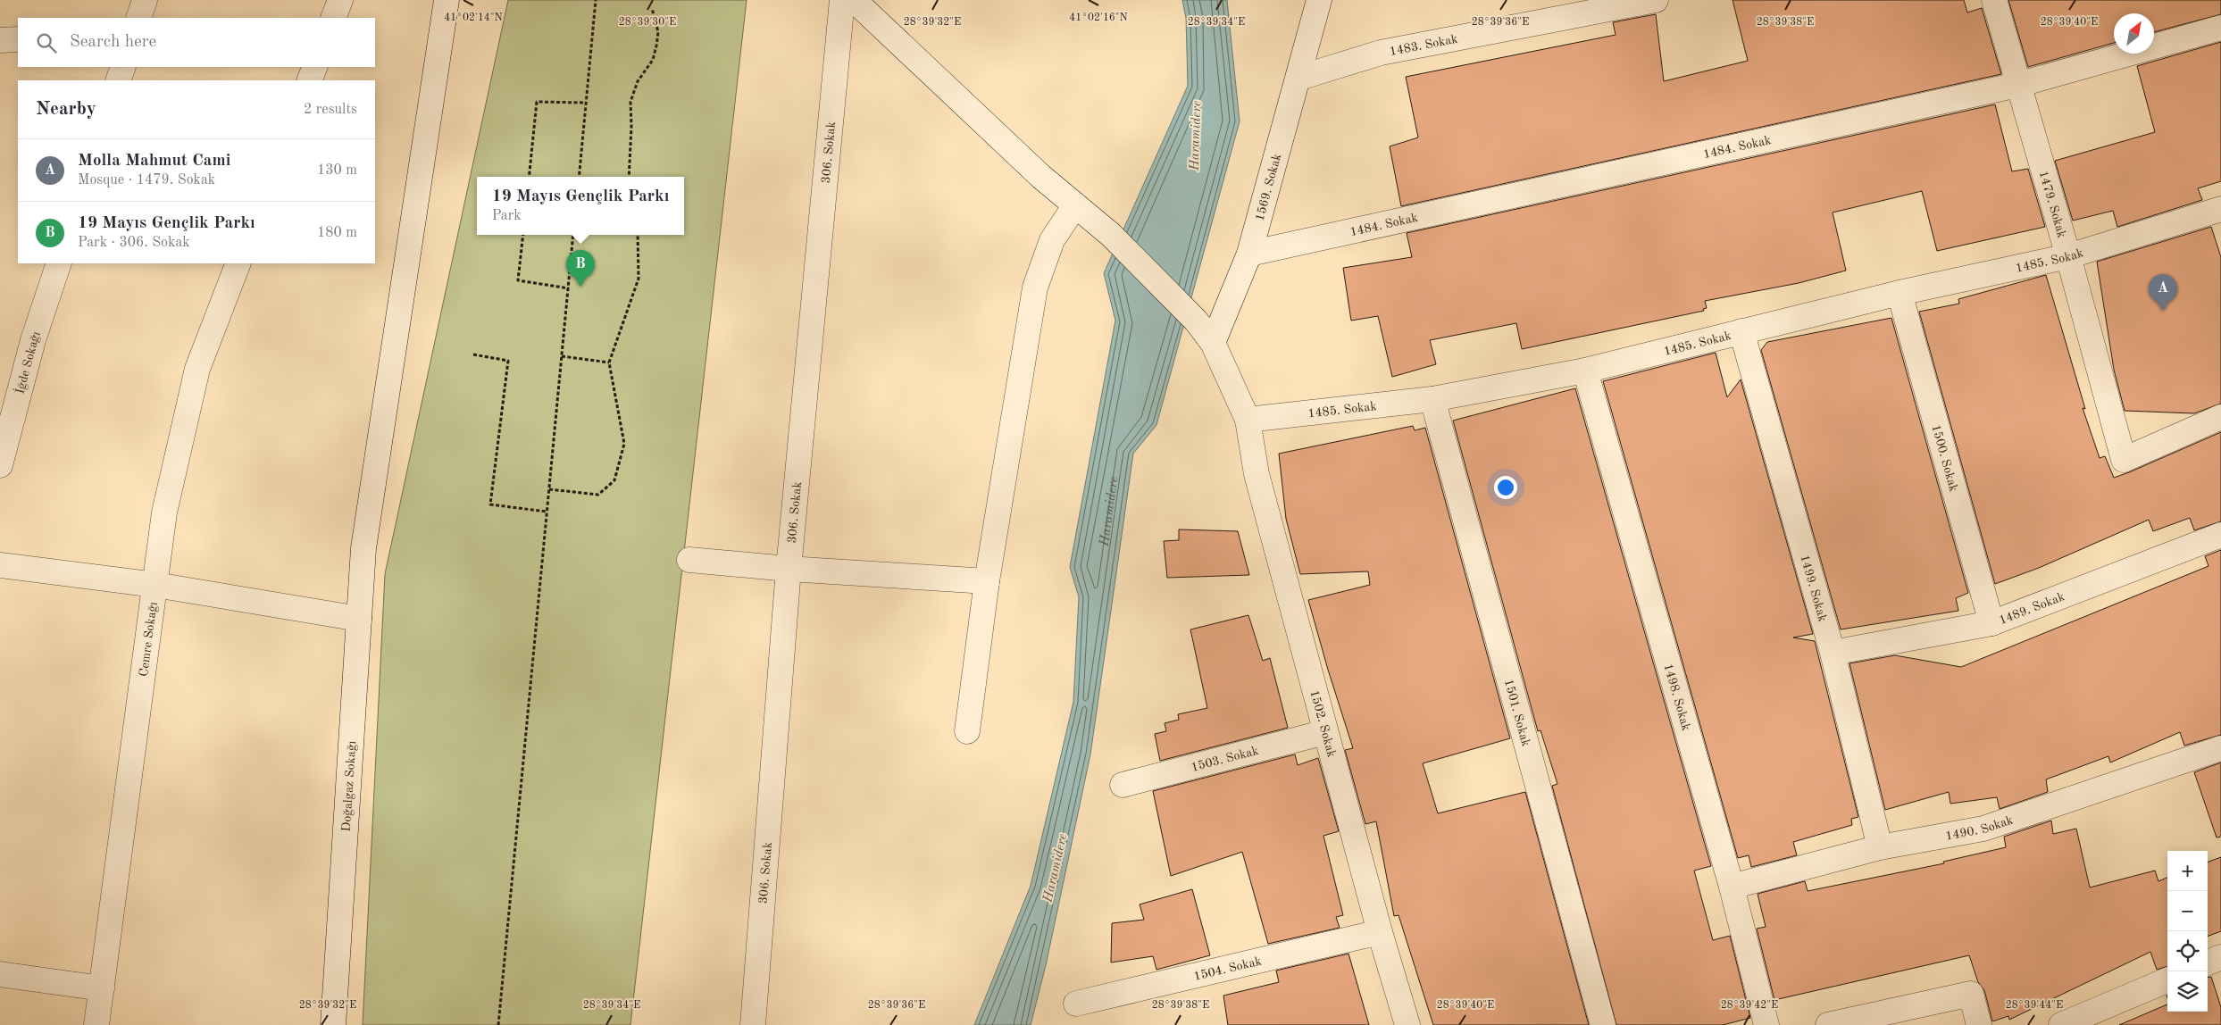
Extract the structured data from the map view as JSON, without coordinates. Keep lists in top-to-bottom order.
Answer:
{
  "streets": {
    "street": [
      "1483. Sokak",
      "1484. Sokak",
      "306. Sokak",
      "1569. Sokak",
      "1479. Sokak",
      "1485. Sokak",
      "İğde Sokağı",
      "1500. Sokak",
      "1499. Sokak",
      "1489. Sokak",
      "Cemre Sokağı",
      "1498. Sokak",
      "1501. Sokak",
      "1502. Sokak",
      "1503. Sokak",
      "Doğalgaz Sokağı",
      "1490. Sokak",
      "1504. Sokak"
    ]
  },
  "crossings": [
    ["1483. Sokak", "1569. Sokak"],
    ["1484. Sokak", "1569. Sokak"],
    ["1484. Sokak", "1479. Sokak"],
    ["1479. Sokak", "1485. Sokak"],
    ["1485. Sokak", "1500. Sokak"],
    ["1485. Sokak", "1499. Sokak"],
    ["1485. Sokak", "1498. Sokak"],
    ["1485. Sokak", "1501. Sokak"],
    ["1485. Sokak", "1502. Sokak"],
    ["1500. Sokak", "1489. Sokak"],
    ["1499. Sokak", "1489. Sokak"],
    ["1499. Sokak", "1490. Sokak"],
    ["1498. Sokak", "1490. Sokak"],
    ["1502. Sokak", "1503. Sokak"],
    ["1502. Sokak", "1504. Sokak"]
  ],
  "water": ["Haramidere"],
  "north": "top right",
  "page": {
    "search": "Search here",
    "heading": ["Nearby", "2 results"],
    "list": [
      {
        "mark": "A",
        "name": "Molla Mahmut Cami",
        "note": "Mosque · 1479. Sokak",
        "value": "130 m"
      },
      {
        "mark": "B",
        "name": "19 Mayıs Gençlik Parkı",
        "note": "Park · 306. Sokak",
        "value": "180 m"
      }
    ],
    "popup": ["19 Mayıs Gençlik Parkı", "Park"],
    "pins": ["B", "A"],
    "map_buttons": ["+", "−"]
  },
  "coordinates": [
    "41°02'14\"N",
    "41°02'16\"N",
    "28°39'30\"E",
    "28°39'32\"E",
    "28°39'34\"E",
    "28°39'36\"E",
    "28°39'38\"E",
    "28°39'40\"E",
    "28°39'42\"E",
    "28°39'44\"E"
  ]
}
